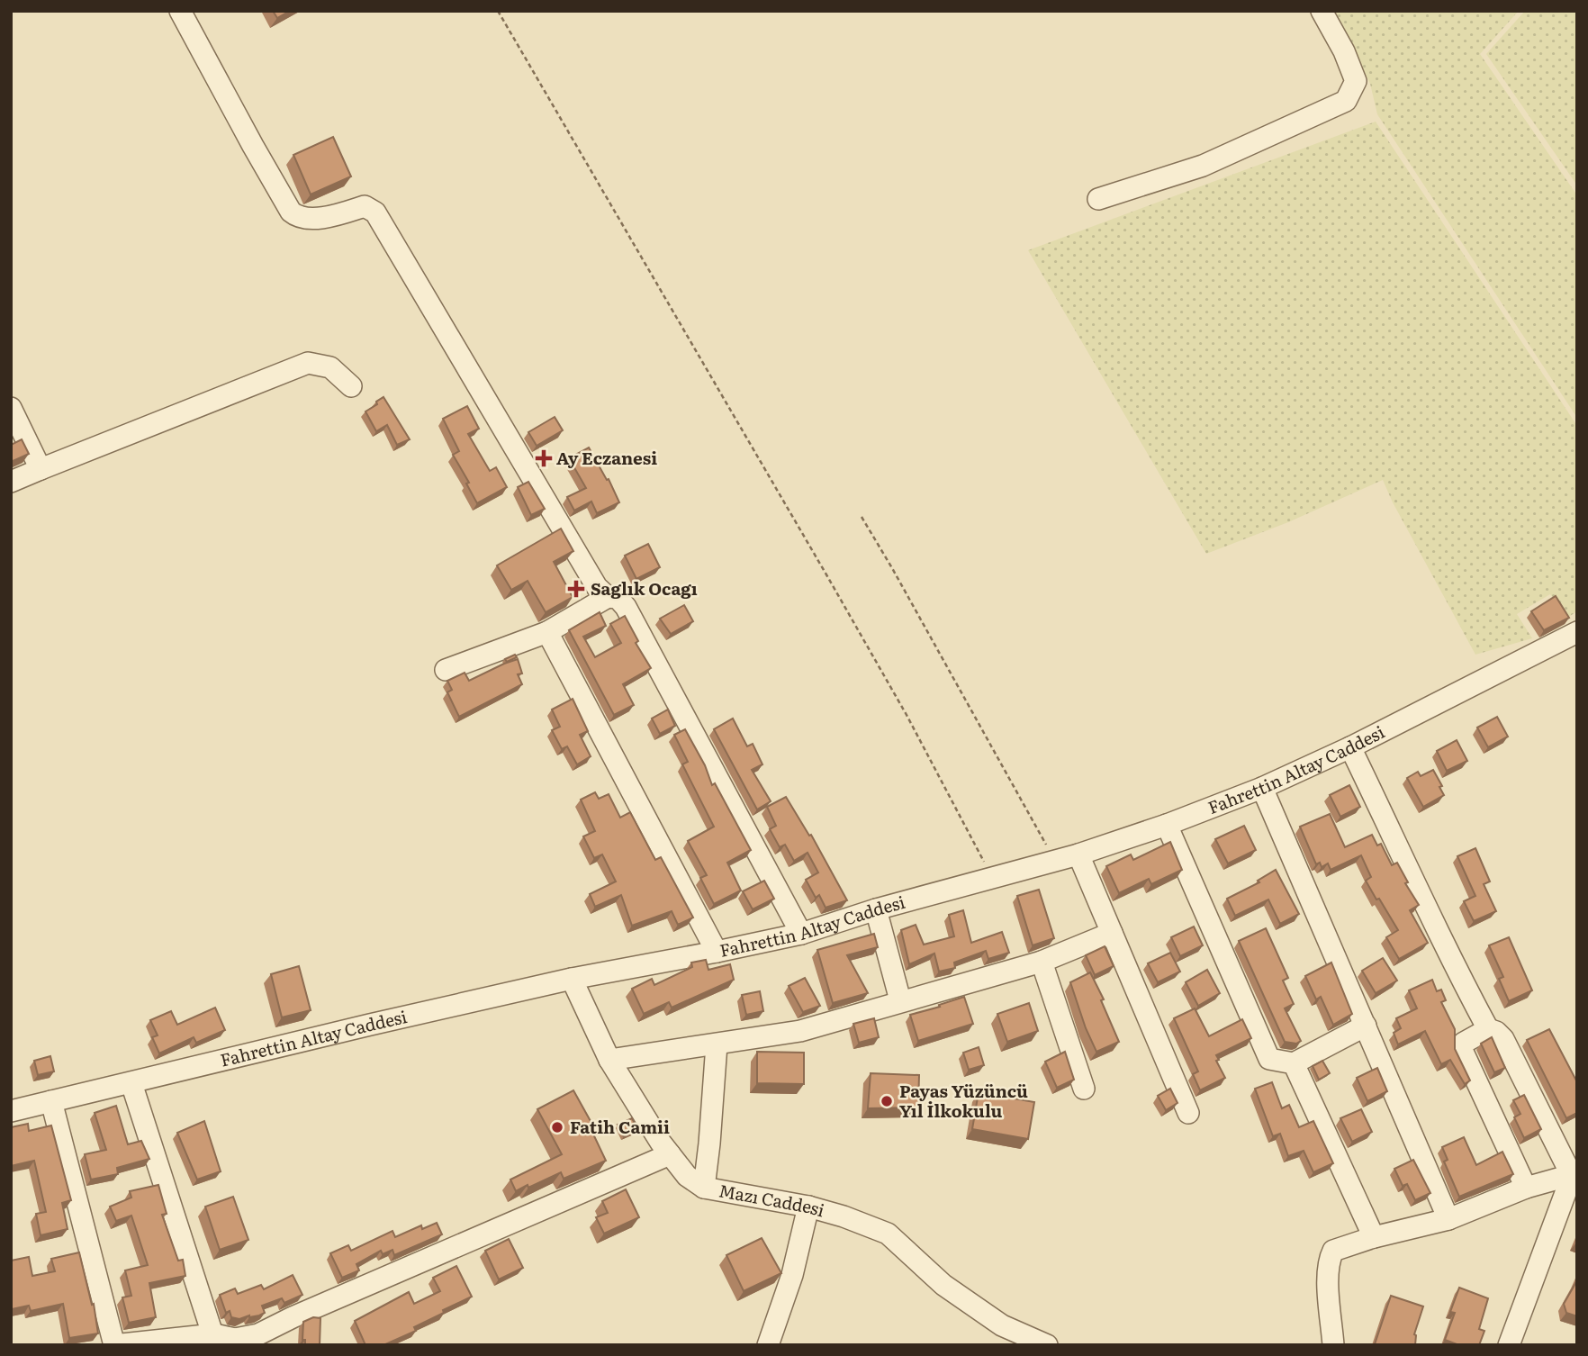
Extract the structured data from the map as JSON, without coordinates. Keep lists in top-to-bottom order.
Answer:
{
  "streets": {
    "street": ["Fahrettin Altay Caddesi", "Mazı Caddesi"]
  },
  "crossings": [
    ["Fahrettin Altay Caddesi", "Mazı Caddesi"]
  ],
  "places": {
    "health": ["Ay Eczanesi", "Saglık Ocagı"],
    "other": ["Payas Yüzüncü Yıl İlkokulu", "Fatih Camii"]
  }
}
